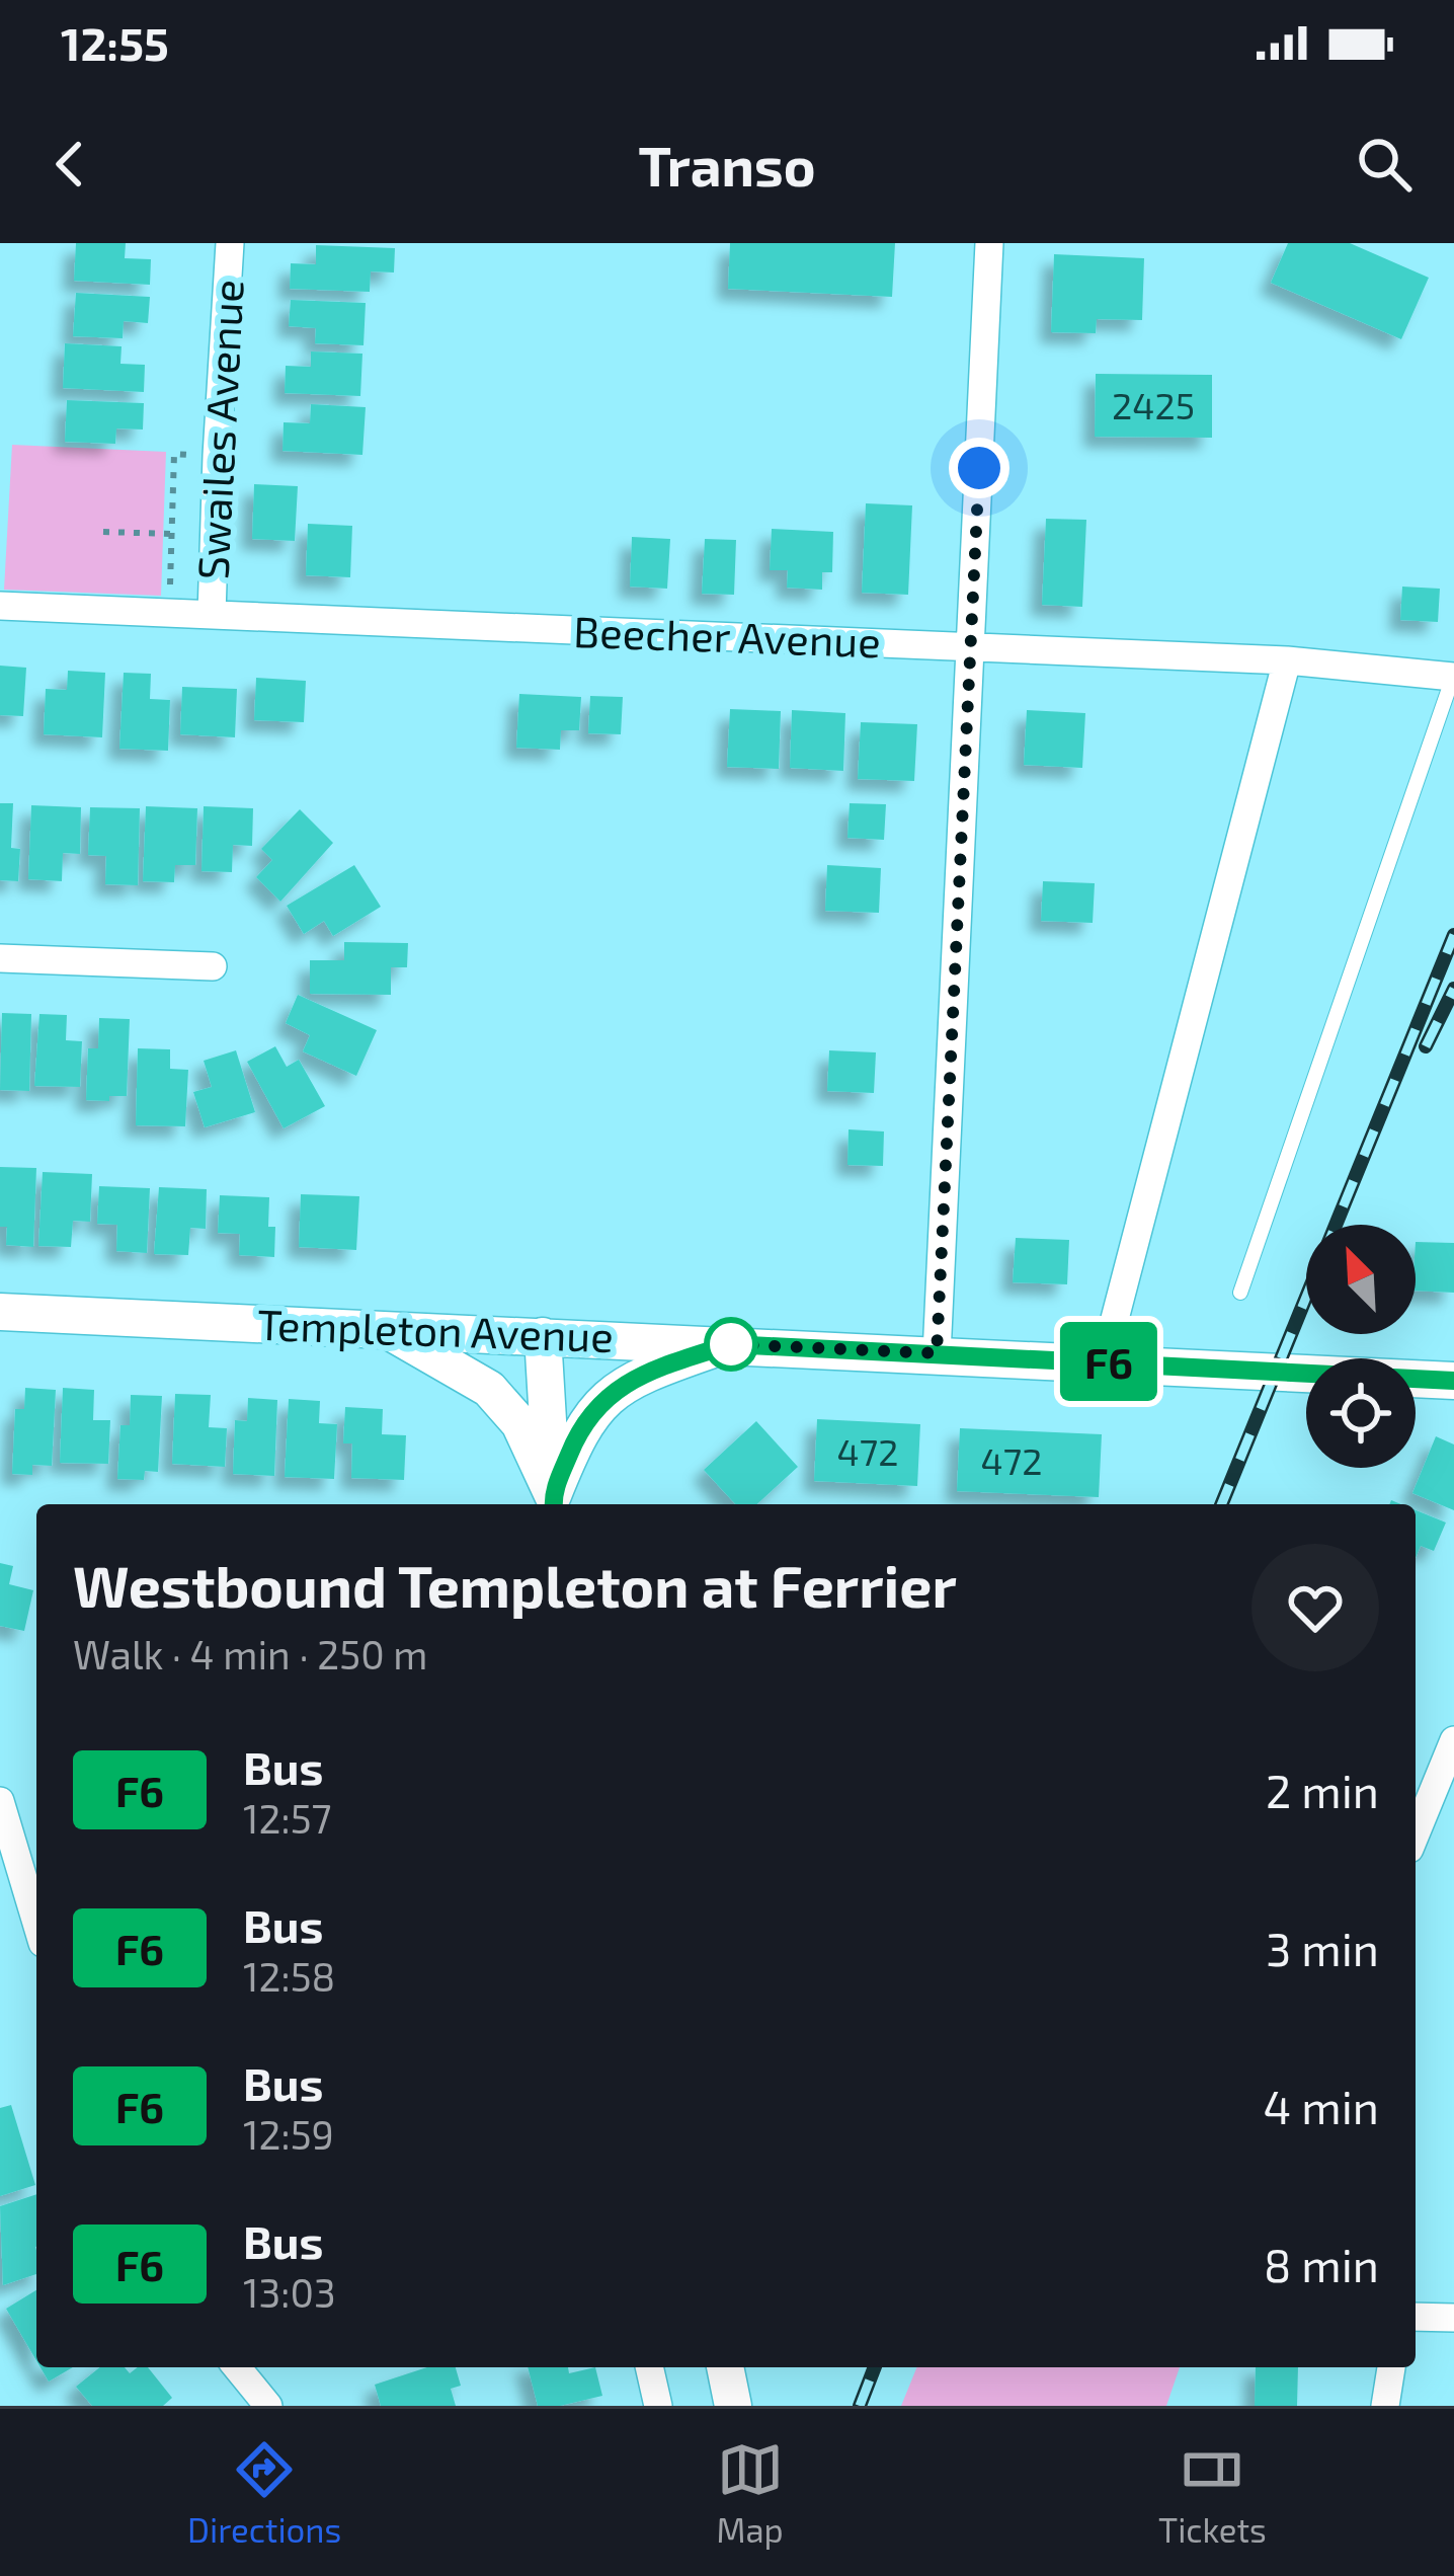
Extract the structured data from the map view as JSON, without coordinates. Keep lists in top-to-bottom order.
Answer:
{
  "streets": {
    "street": ["Swailes Avenue", "Beecher Avenue", "Templeton Avenue"]
  },
  "crossings": [
    ["Swailes Avenue", "Beecher Avenue"]
  ],
  "lines": ["bus line F6"],
  "house_numbers": ["2425", "472", "472"],
  "north": "top left",
  "page": {
    "status": "12:55",
    "header": "Transo",
    "on_map": "F6",
    "heading": ["Westbound Templeton at Ferrier", "Walk · 4 min · 250 m"],
    "list": [
      {
        "mark": "F6",
        "name": "Bus",
        "note": "12:57",
        "value": "2 min"
      },
      {
        "mark": "F6",
        "name": "Bus",
        "note": "12:58",
        "value": "3 min"
      },
      {
        "mark": "F6",
        "name": "Bus",
        "note": "12:59",
        "value": "4 min"
      },
      {
        "mark": "F6",
        "name": "Bus",
        "note": "13:03",
        "value": "8 min"
      }
    ],
    "tabs": ["Directions", "Map", "Tickets"]
  }
}
